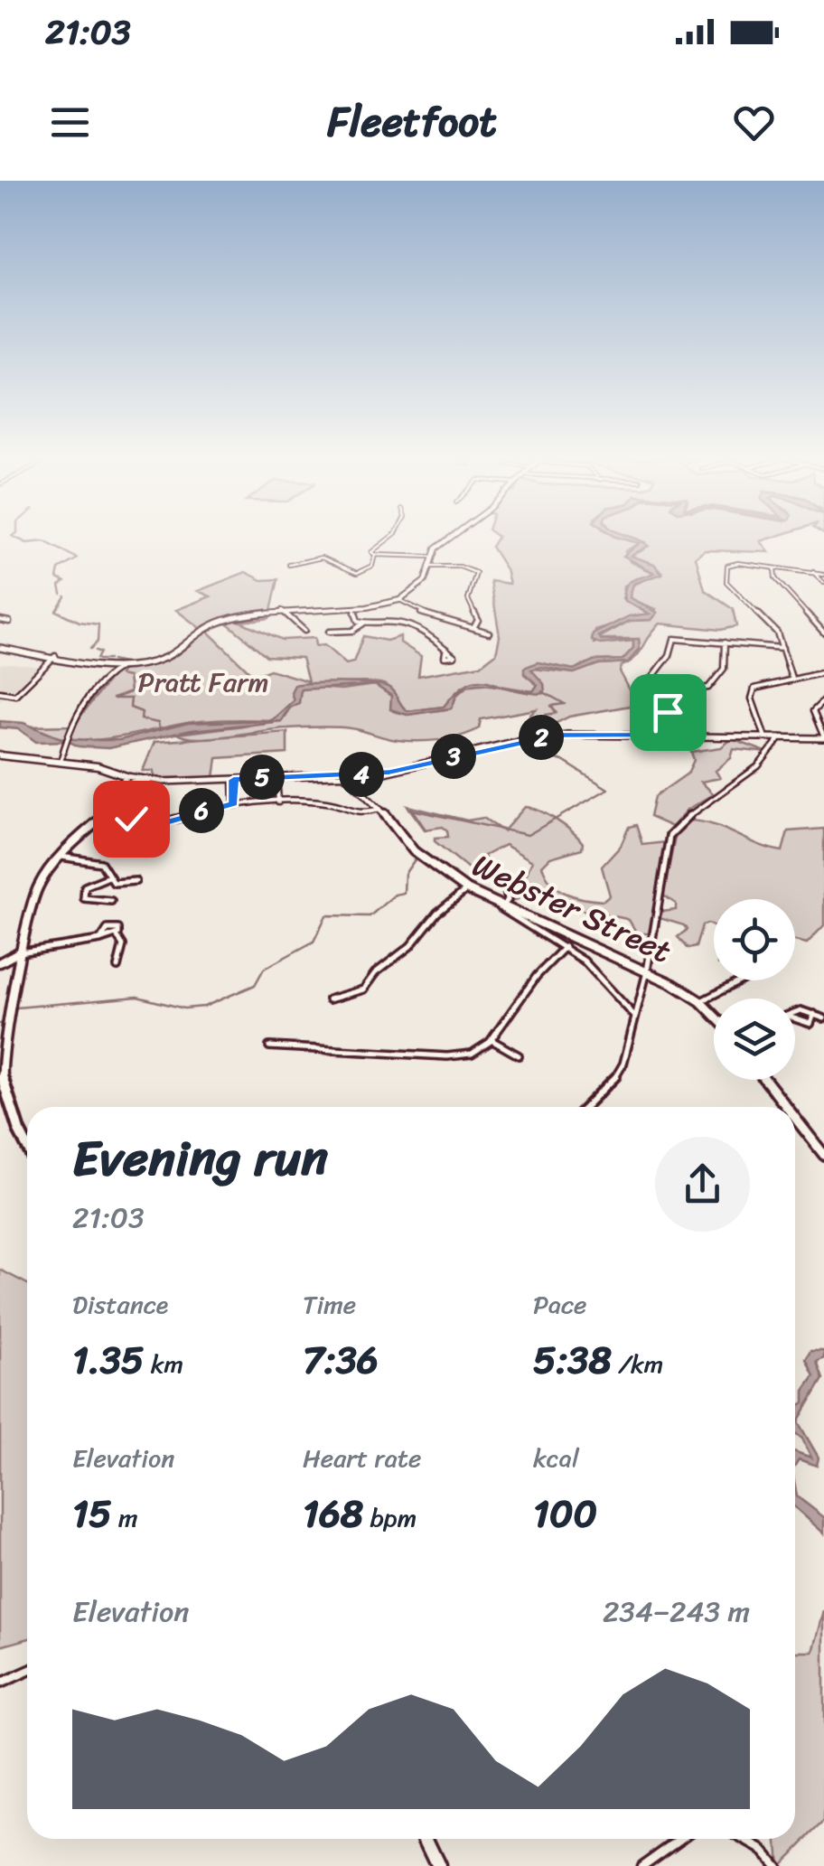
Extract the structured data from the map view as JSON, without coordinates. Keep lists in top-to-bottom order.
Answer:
{
  "streets": {
    "street": ["Webster Street"]
  },
  "parks": ["Pratt Farm"],
  "page": {
    "status": "21:03",
    "header": "Fleetfoot",
    "pins": [
      "2",
      "3",
      "4",
      "5",
      "6"
    ],
    "heading": ["Evening run", "21:03"],
    "stats": [
      ["Distance", "1.35 km"],
      ["Time", "7:36"],
      ["Pace", "5:38 /km"],
      ["Elevation", "15 m"],
      ["Heart rate", "168 bpm"],
      ["kcal", "100"]
    ],
    "chart": ["Elevation", "234–243 m"]
  }
}
